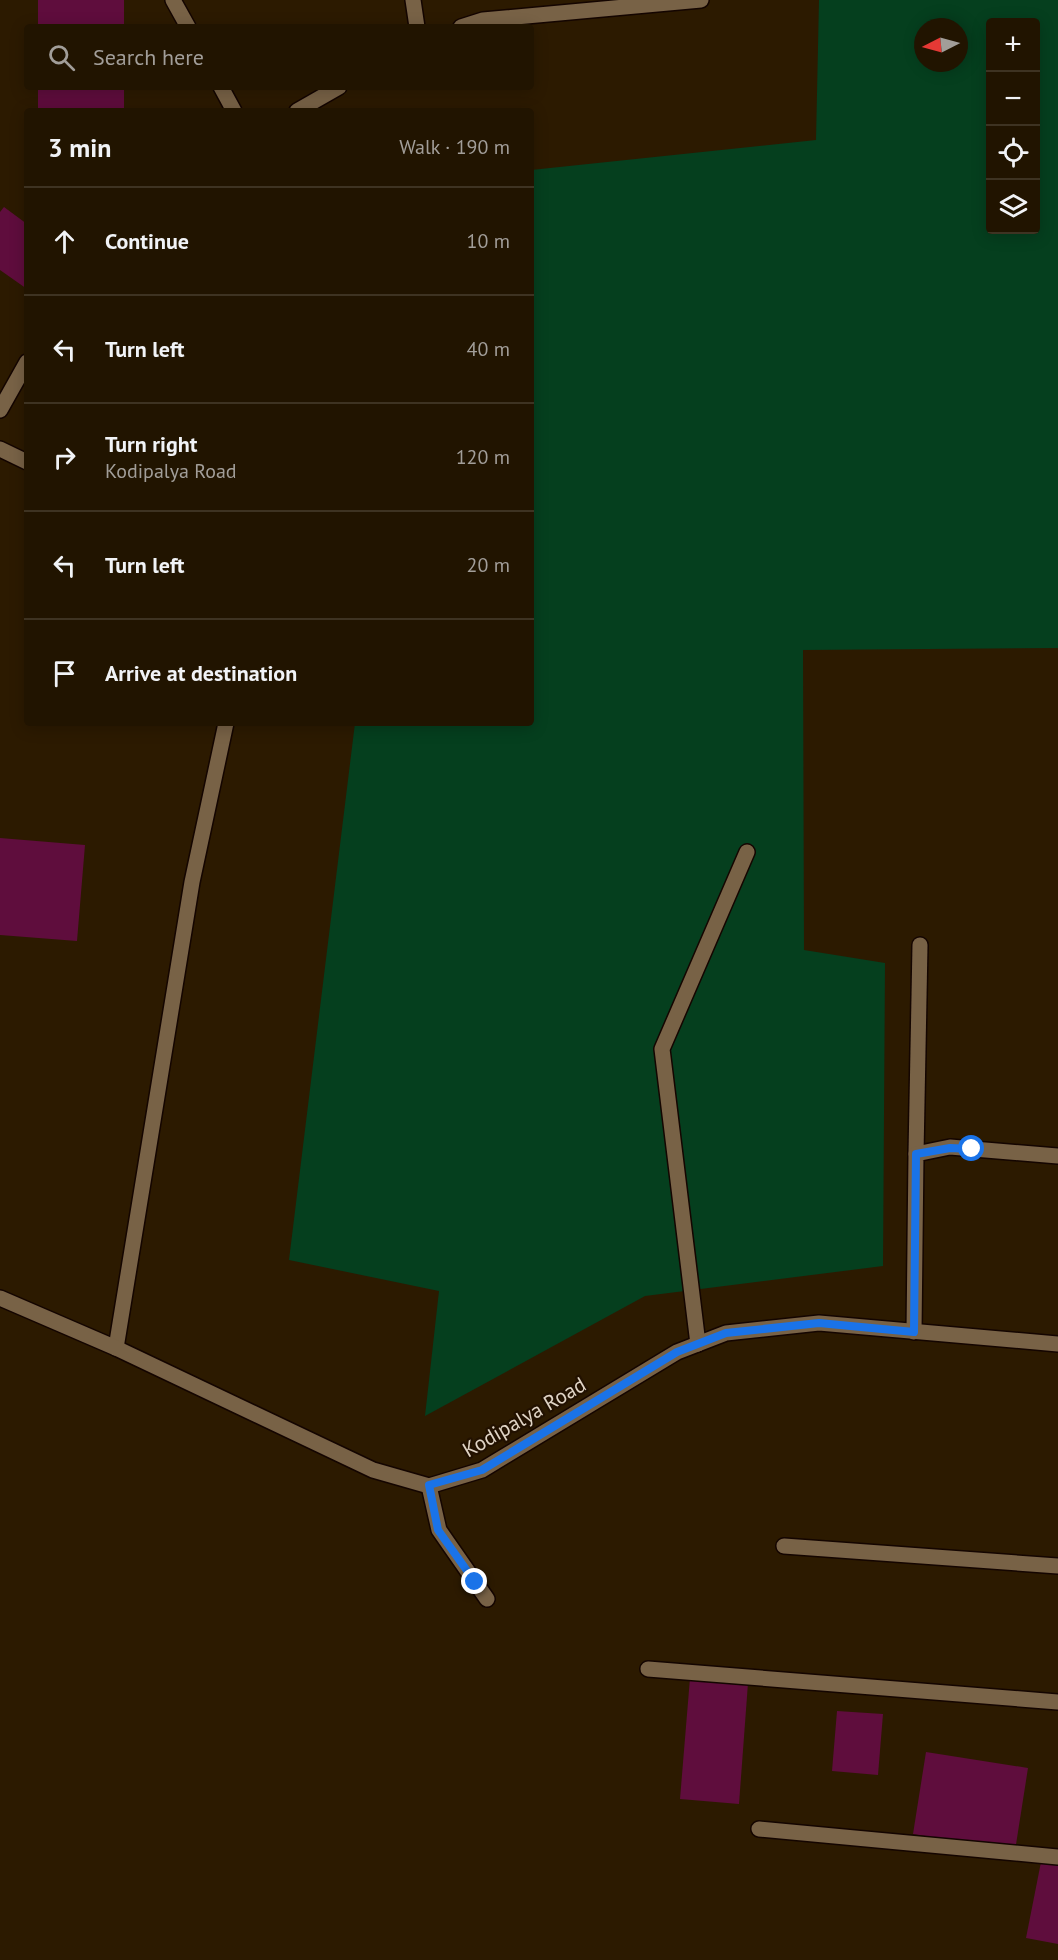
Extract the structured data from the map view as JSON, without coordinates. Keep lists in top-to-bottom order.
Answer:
{
  "streets": {
    "street": ["Kodipalya Road"]
  },
  "north": "left",
  "page": {
    "map_buttons": ["+", "−"],
    "search": "Search here",
    "heading": ["3 min", "Walk · 190 m"],
    "list": [
      ["Continue", "10 m"],
      ["Turn left", "40 m"],
      ["Turn right", "Kodipalya Road", "120 m"],
      ["Turn left", "20 m"],
      "Arrive at destination"
    ]
  }
}
